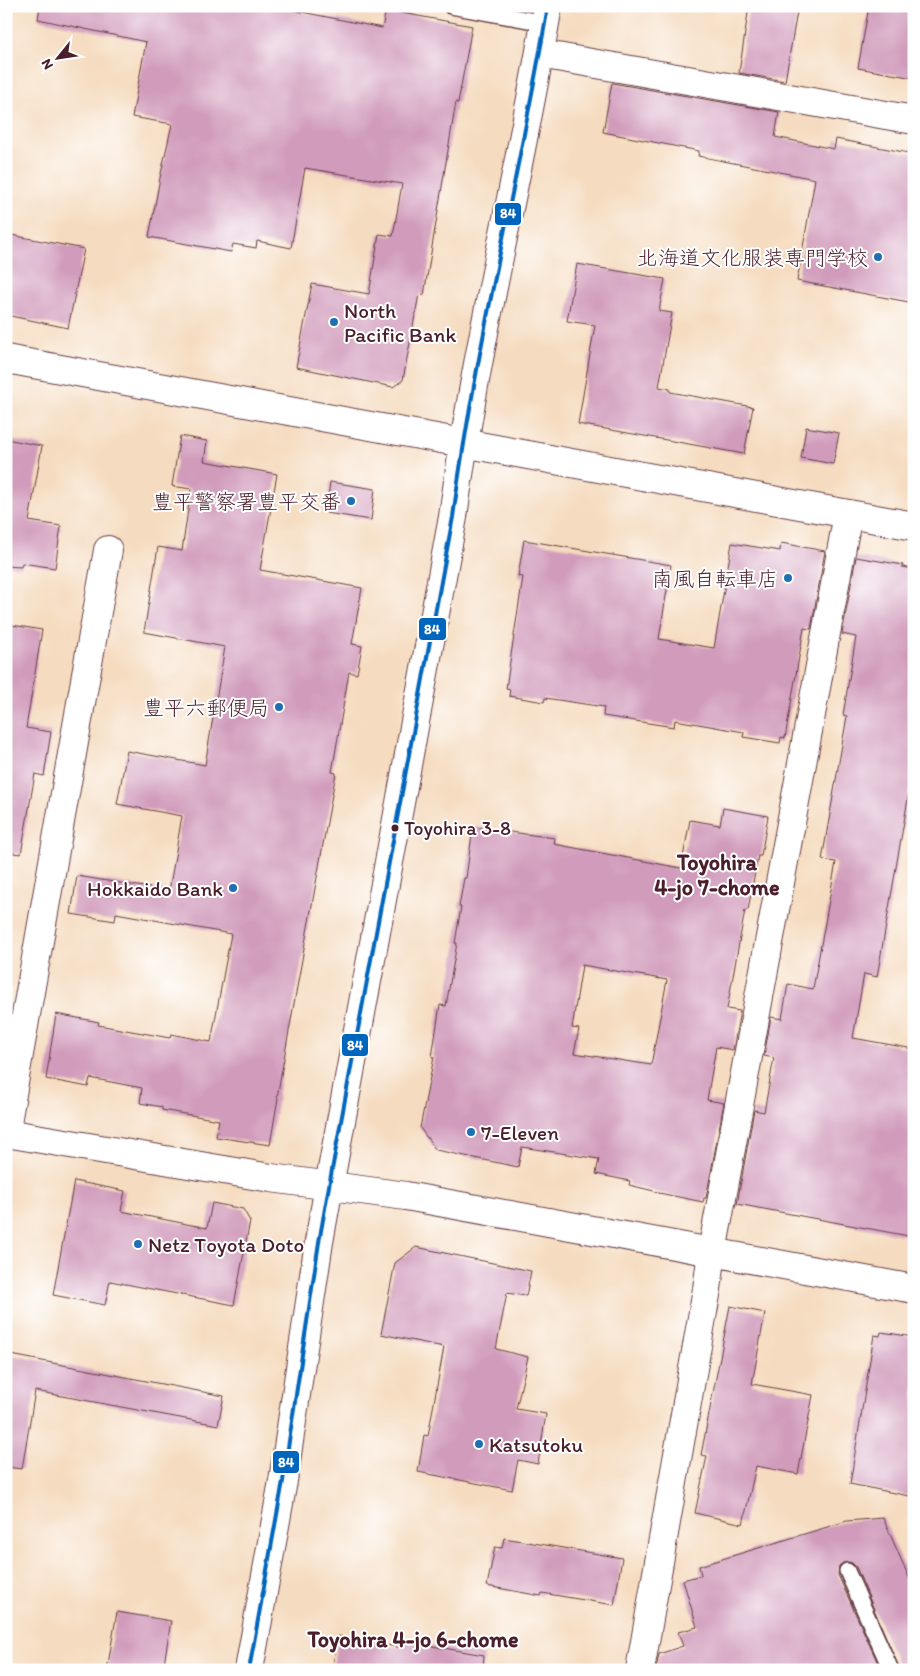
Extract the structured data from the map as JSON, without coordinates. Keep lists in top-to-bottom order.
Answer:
{
  "districts": ["Toyohira 4-jo 7-chome", "Toyohira 4-jo 6-chome"],
  "places": [
    "北海道文化服装専門学校",
    "North Pacific Bank",
    "豊平警察署豊平交番",
    "南風自転車店",
    "豊平六郵便局",
    "Toyohira 3-8",
    "Hokkaido Bank",
    "7-Eleven",
    "Netz Toyota Doto",
    "Katsutoku"
  ],
  "lines": ["transit line 84"],
  "north": "bottom left"
}
